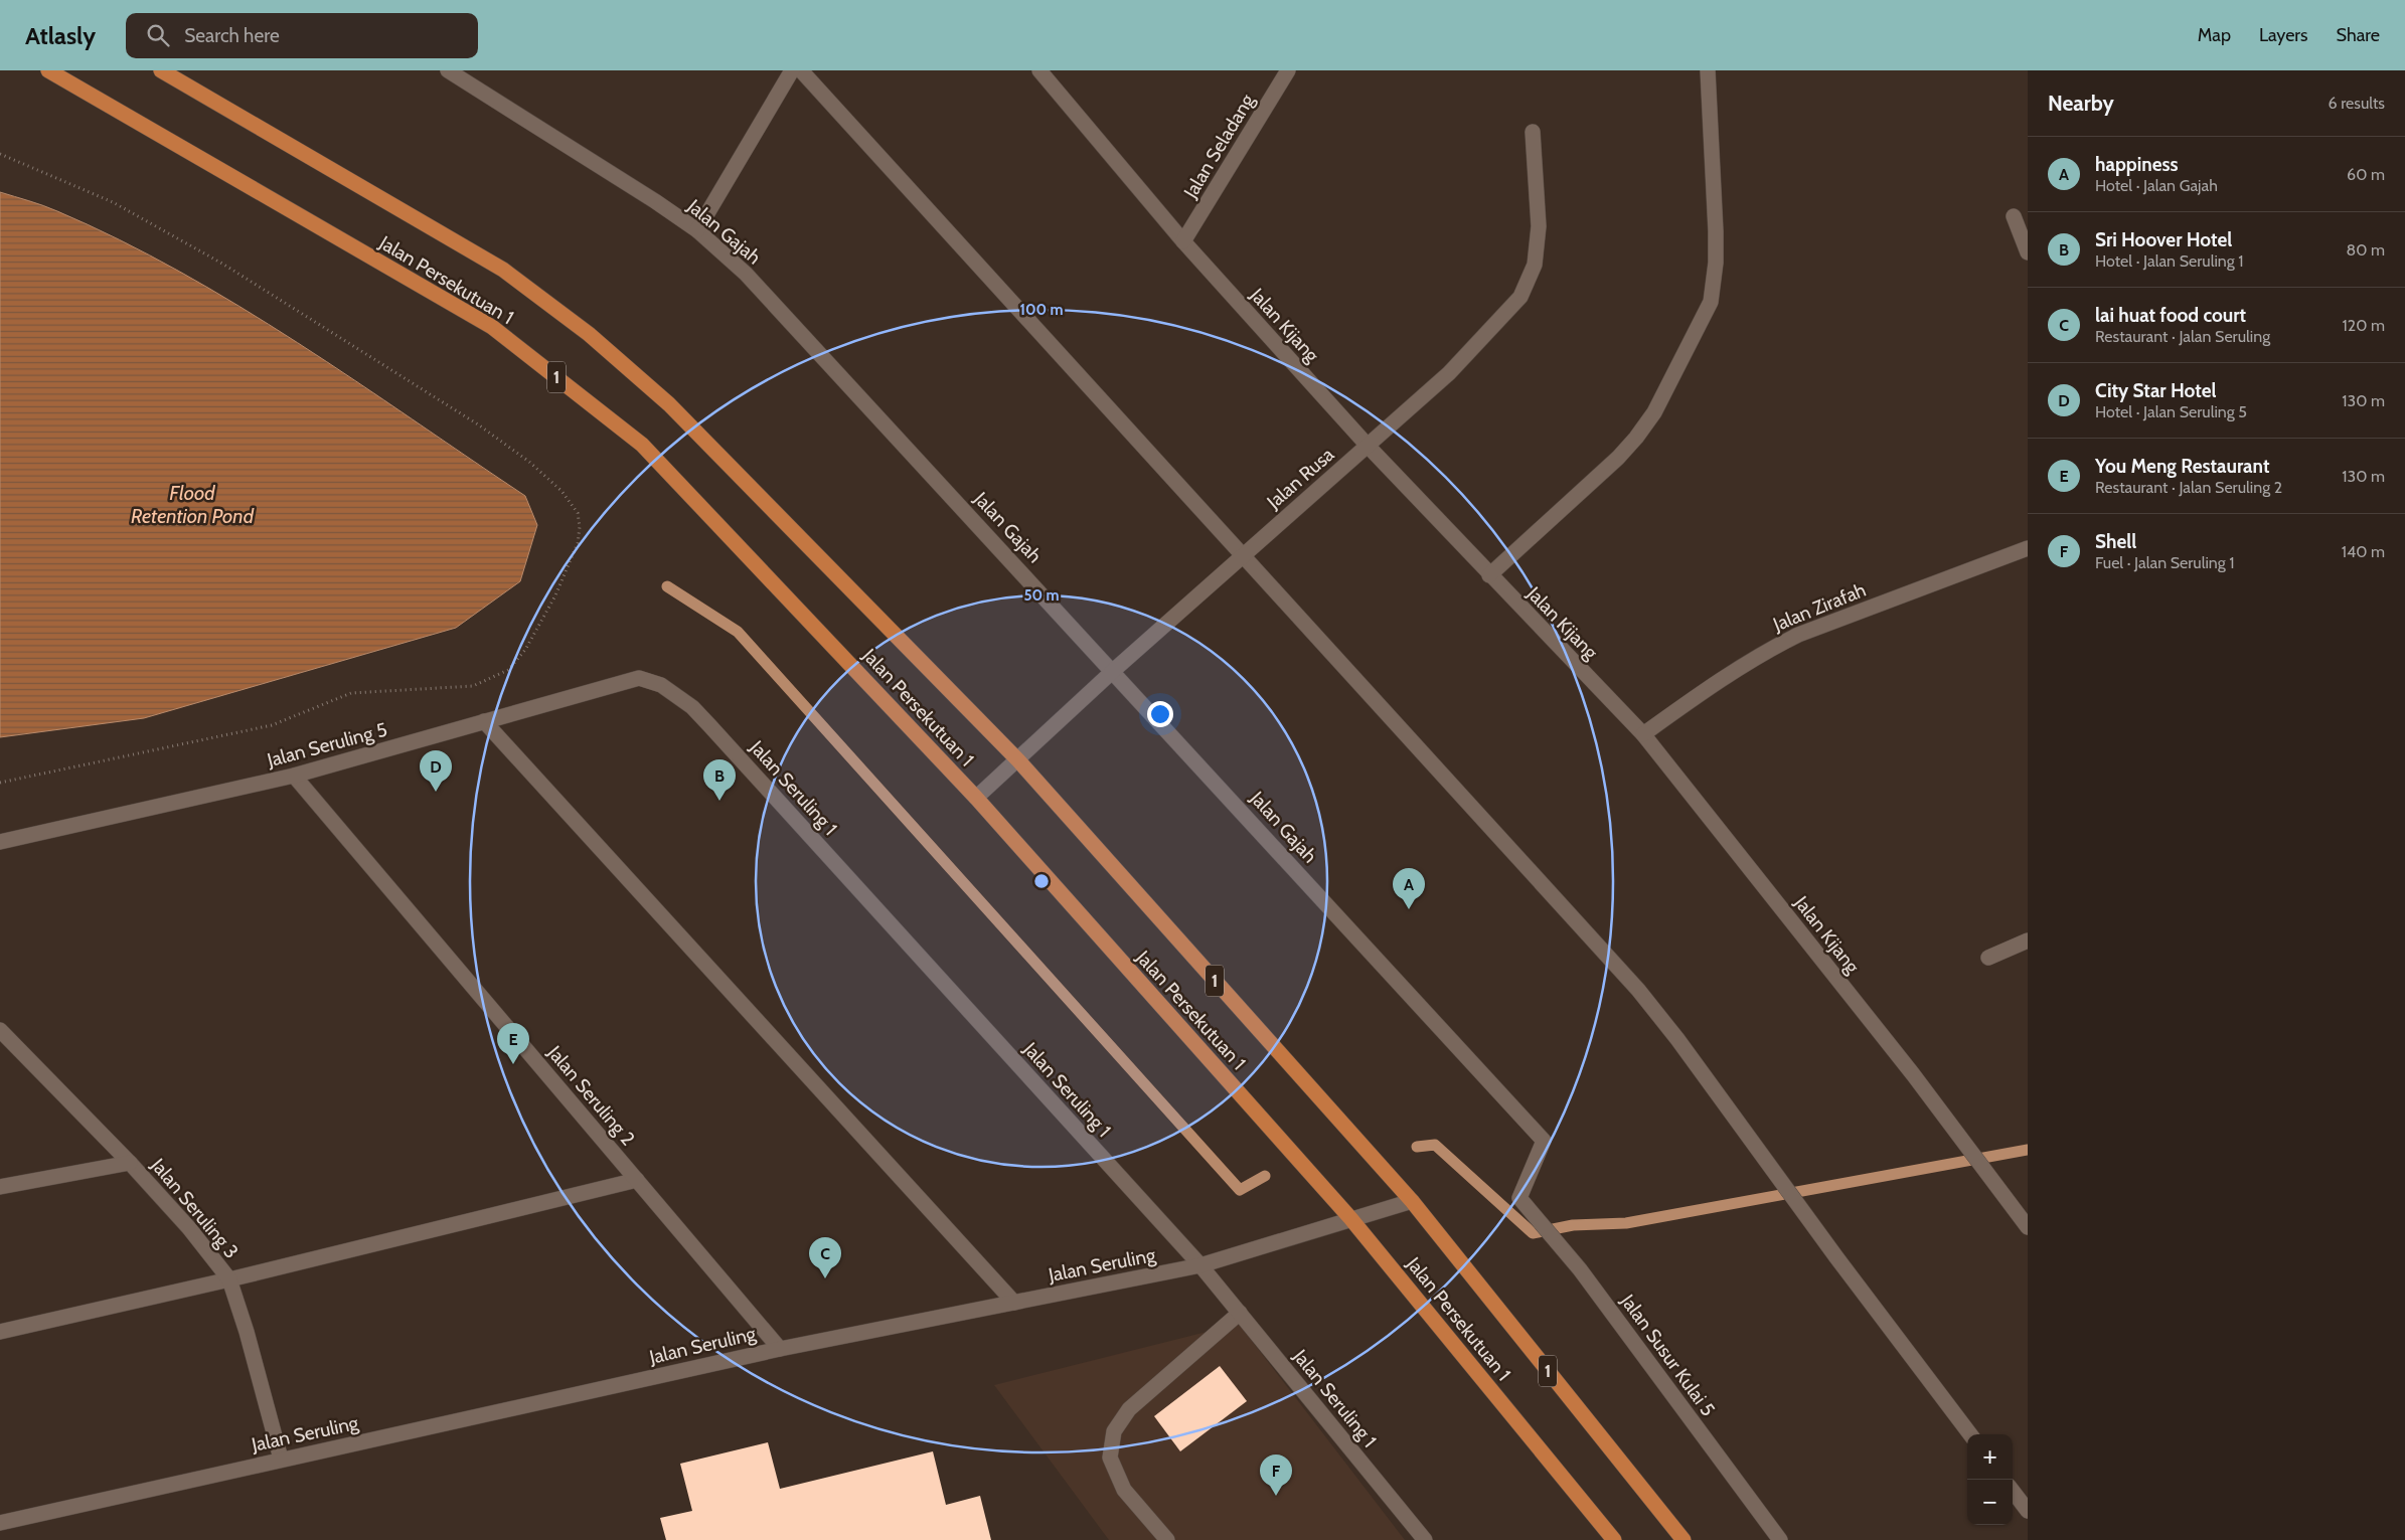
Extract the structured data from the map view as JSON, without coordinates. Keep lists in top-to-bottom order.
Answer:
{
  "streets": {
    "highway": ["Jalan Persekutuan 1", "1"],
    "street": [
      "Jalan Seladang",
      "Jalan Gajah",
      "Jalan Kijang",
      "Jalan Rusa",
      "Jalan Zirafah",
      "Jalan Seruling 5",
      "Jalan Seruling 1",
      "Jalan Seruling 2",
      "Jalan Seruling 3",
      "Jalan Seruling",
      "Jalan Susur Kulai 5"
    ]
  },
  "crossings": [
    ["Jalan Seladang", "Jalan Kijang"],
    ["Jalan Gajah", "Jalan Rusa"],
    ["Jalan Gajah", "Jalan Susur Kulai 5"],
    ["Jalan Persekutuan 1", "Jalan Rusa"],
    ["Jalan Persekutuan 1", "Jalan Seruling"],
    ["Jalan Kijang", "Jalan Rusa"],
    ["Jalan Kijang", "Jalan Zirafah"],
    ["Jalan Seruling 5", "Jalan Seruling 1"],
    ["Jalan Seruling 5", "Jalan Seruling 2"],
    ["Jalan Seruling 1", "Jalan Seruling"],
    ["Jalan Seruling 2", "Jalan Seruling"],
    ["Jalan Seruling 3", "Jalan Seruling"]
  ],
  "water": ["Flood Retention Pond"],
  "page": {
    "header": "Atlasly",
    "search": "Search here",
    "nav": ["Map", "Layers", "Share"],
    "heading": ["Nearby", "6 results"],
    "list": [
      {
        "mark": "A",
        "name": "happiness",
        "note": "Hotel · Jalan Gajah",
        "value": "60 m"
      },
      {
        "mark": "B",
        "name": "Sri Hoover Hotel",
        "note": "Hotel · Jalan Seruling 1",
        "value": "80 m"
      },
      {
        "mark": "C",
        "name": "lai huat food court",
        "note": "Restaurant · Jalan Seruling",
        "value": "120 m"
      },
      {
        "mark": "D",
        "name": "City Star Hotel",
        "note": "Hotel · Jalan Seruling 5",
        "value": "130 m"
      },
      {
        "mark": "E",
        "name": "You Meng Restaurant",
        "note": "Restaurant · Jalan Seruling 2",
        "value": "130 m"
      },
      {
        "mark": "F",
        "name": "Shell",
        "note": "Fuel · Jalan Seruling 1",
        "value": "140 m"
      }
    ],
    "pins": [
      "D",
      "B",
      "A",
      "E",
      "C",
      "F"
    ],
    "map_buttons": ["+", "−"]
  },
  "rings": ["100 m", "50 m"]
}
